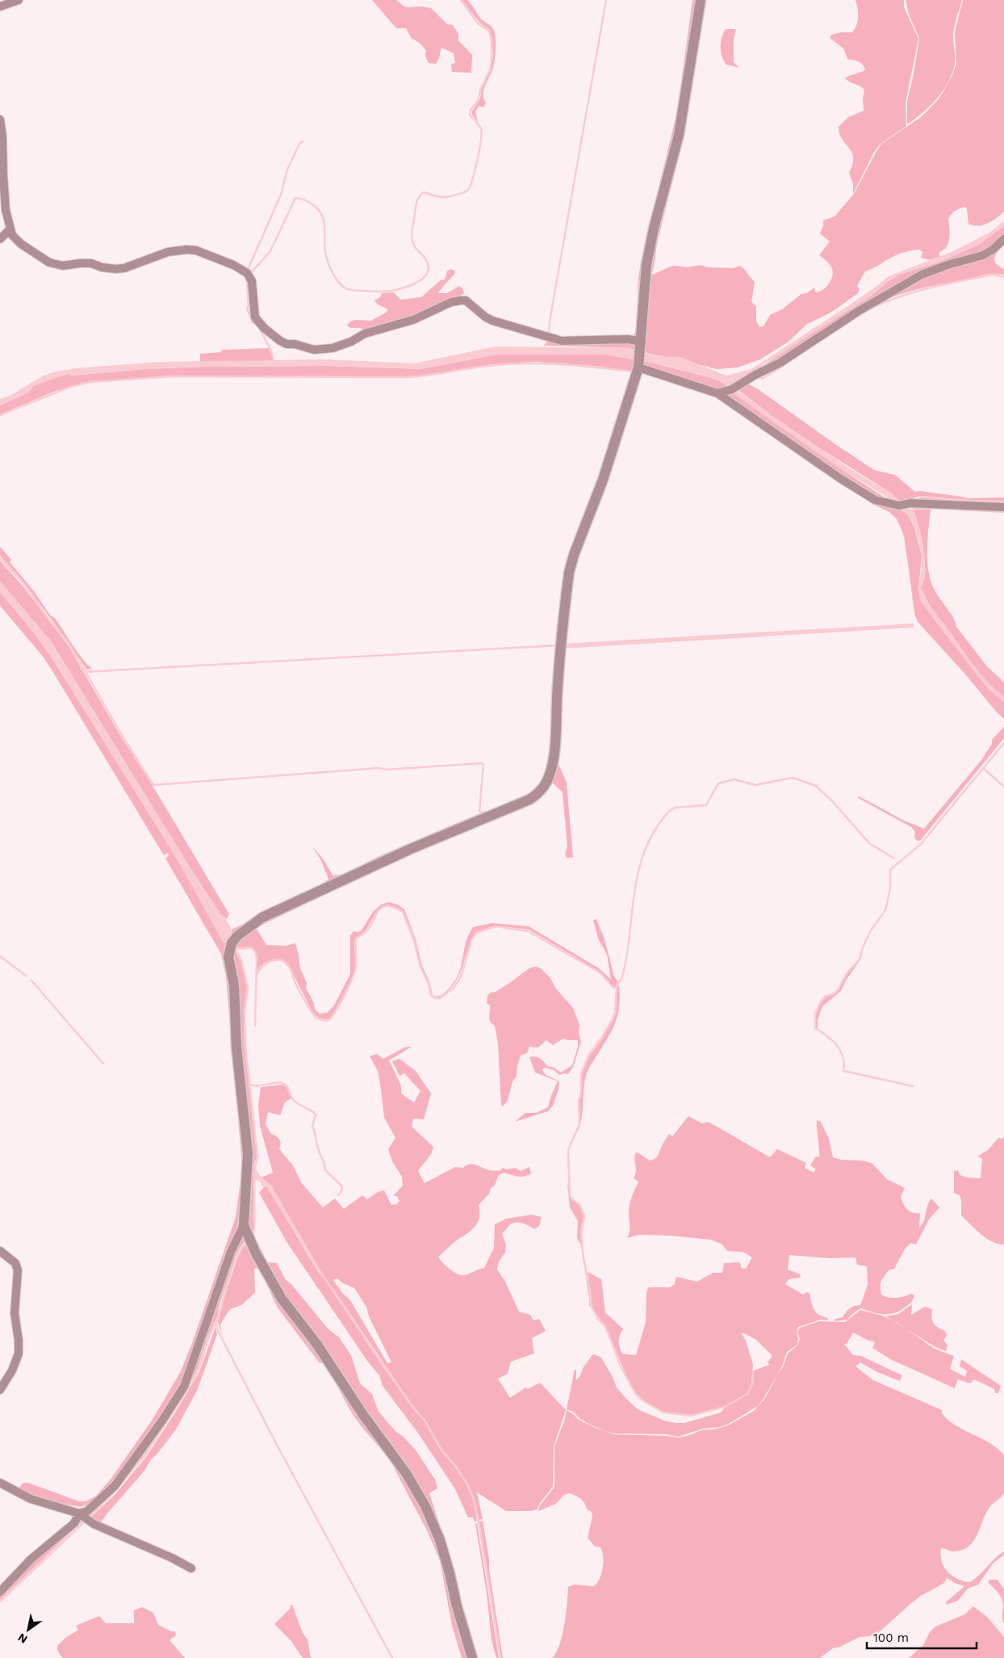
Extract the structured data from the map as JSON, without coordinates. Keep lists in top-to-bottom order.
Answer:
{
  "scale_bar": "100 m",
  "north": "bottom left"
}
